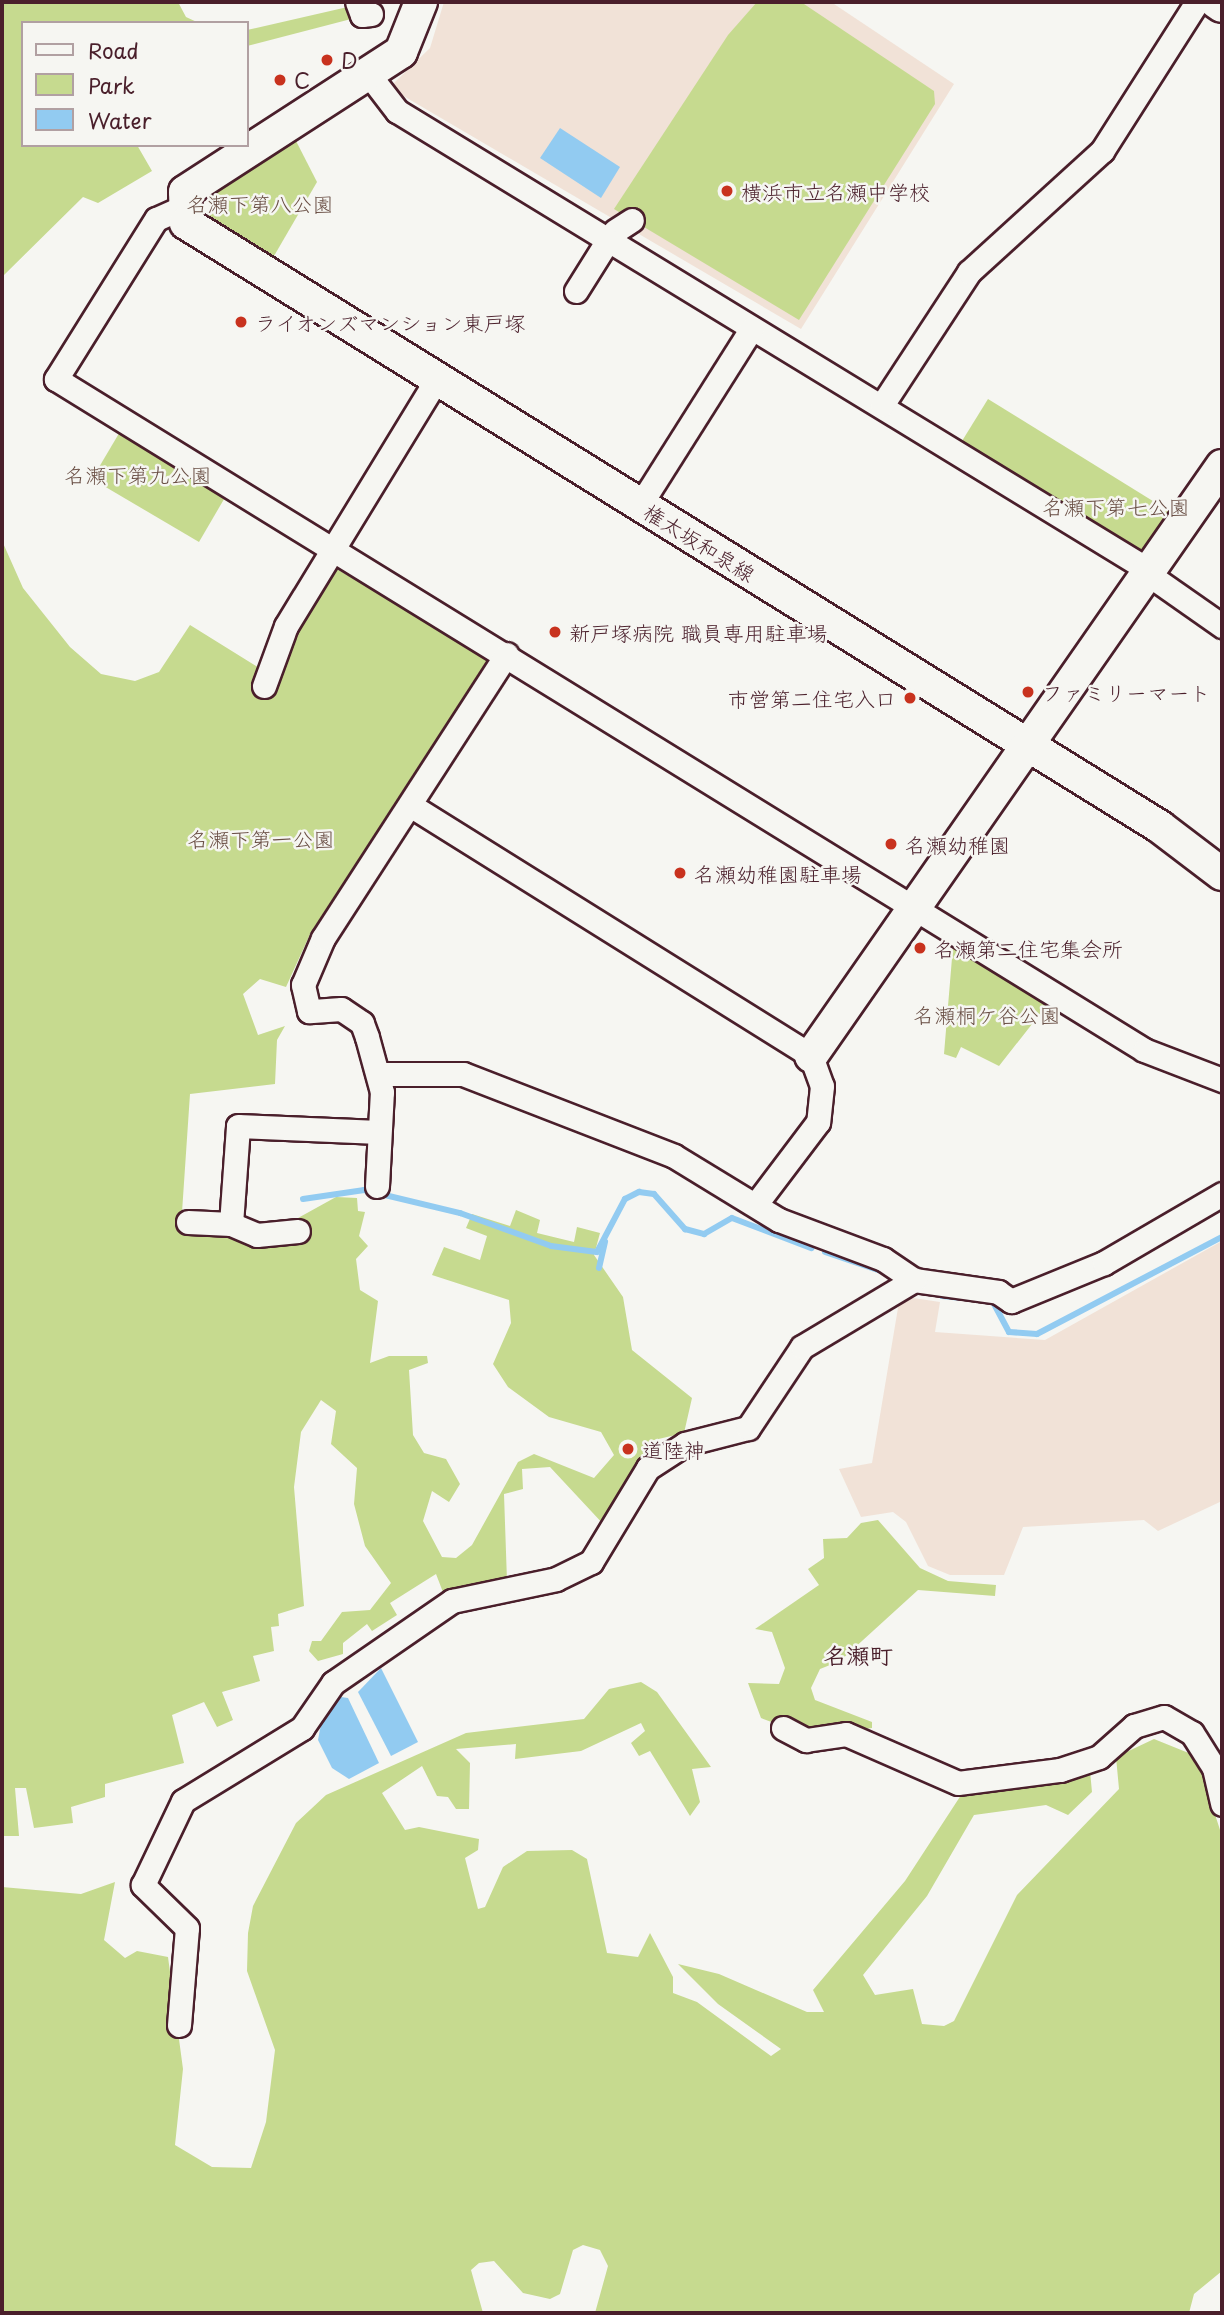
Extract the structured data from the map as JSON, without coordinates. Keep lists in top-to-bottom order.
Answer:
{
  "streets": {
    "street": ["権太坂和泉線"]
  },
  "districts": ["名瀬町"],
  "parks": [
    "名瀬下第八公園",
    "名瀬下第九公園",
    "名瀬下第七公園",
    "名瀬下第一公園",
    "名瀬桐ケ谷公園"
  ],
  "places": [
    "D",
    "C",
    "横浜市立名瀬中学校",
    "ライオンズマンション東戸塚",
    "新戸塚病院 職員専用駐車場",
    "ファミリーマート",
    "市営第二住宅入口",
    "名瀬幼稚園",
    "名瀬幼稚園駐車場",
    "名瀬第二住宅集会所",
    "道陸神"
  ],
  "legend": ["Road", "Park", "Water"]
}
